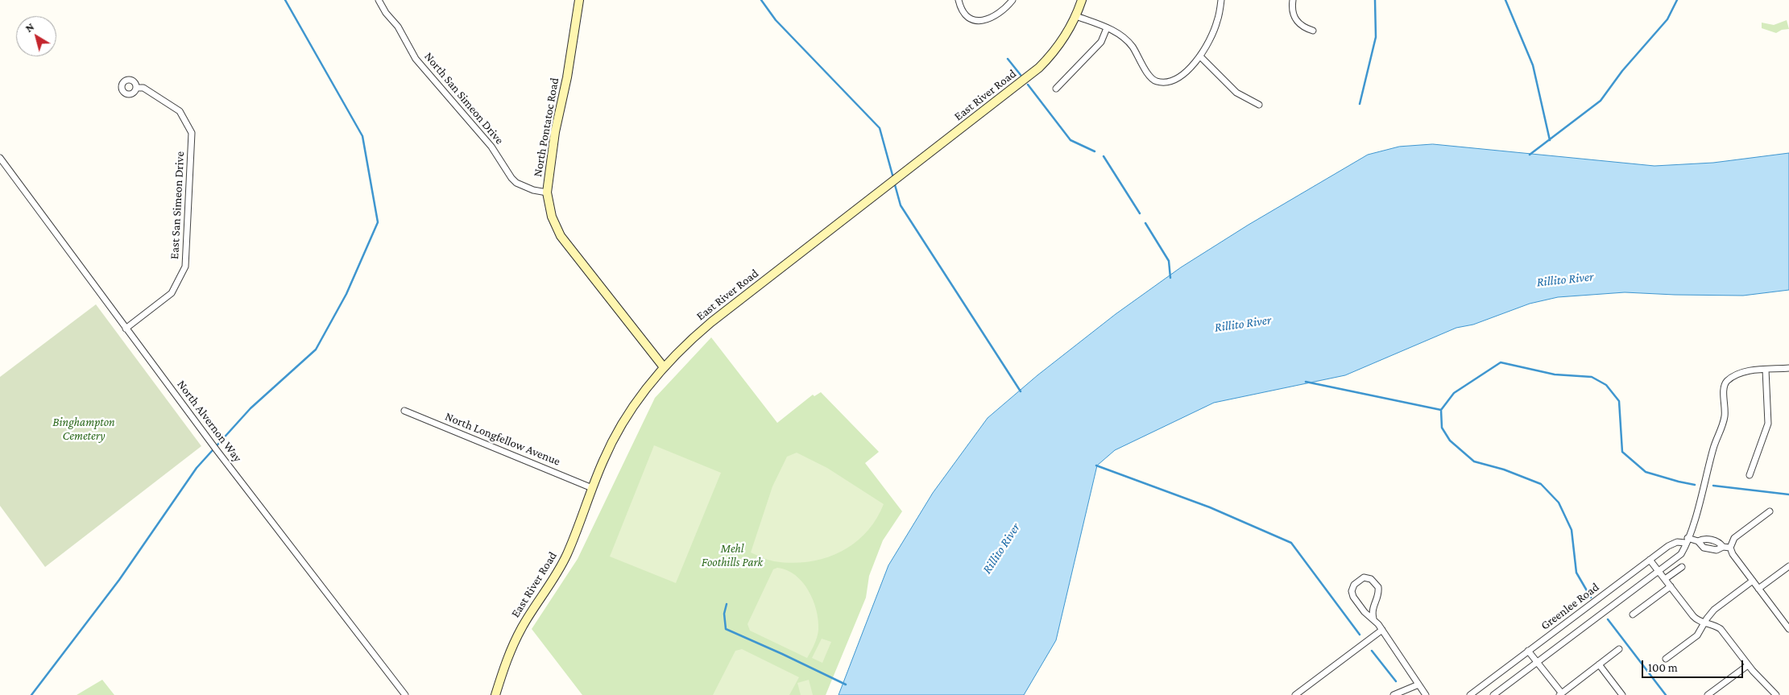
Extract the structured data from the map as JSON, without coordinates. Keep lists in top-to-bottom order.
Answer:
{
  "streets": {
    "street": [
      "East River Road",
      "North San Simeon Drive",
      "North Pontatoc Road",
      "East San Simeon Drive",
      "North Alvernon Way",
      "North Longfellow Avenue",
      "Greenlee Road"
    ]
  },
  "crossings": [
    ["East River Road", "North Pontatoc Road"],
    ["East River Road", "North Longfellow Avenue"],
    ["North San Simeon Drive", "North Pontatoc Road"],
    ["East San Simeon Drive", "North Alvernon Way"]
  ],
  "water": ["Rillito River"],
  "parks": ["Binghampton Cemetery", "Mehl Foothills Park"],
  "scale_bar": "100 m",
  "north": "top left"
}
